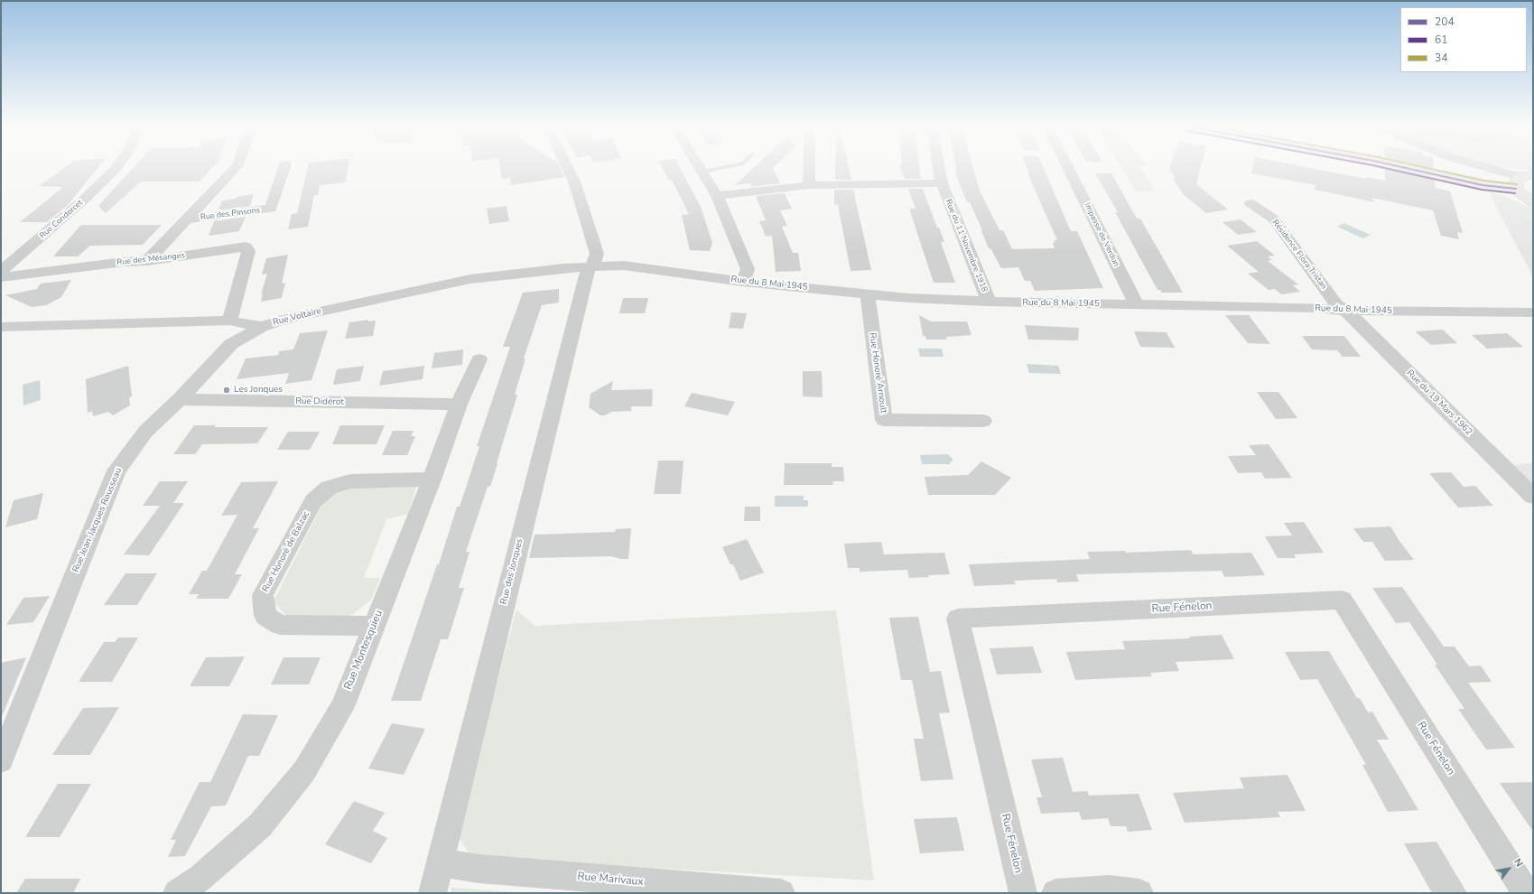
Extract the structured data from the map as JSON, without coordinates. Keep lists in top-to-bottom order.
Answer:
{
  "streets": {
    "street": [
      "Rue des Pinsons",
      "Rue Condorcet",
      "Impasse de Verdun",
      "Rue du 11 Novembre 1918",
      "Résidence Flora Tristan",
      "Rue des Mésanges",
      "Rue du 8 Mai 1945",
      "Rue Voltaire",
      "Rue Honoré Arnoult",
      "Rue Diderot",
      "Rue du 19 Mars 1962",
      "Rue Jean-Jacques Rousseau",
      "Rue Honoré de Balzac",
      "Rue des Jonques",
      "Rue Fénelon",
      "Rue Montesquieu",
      "Rue Marivaux"
    ]
  },
  "crossings": [
    ["Impasse de Verdun", "Rue du 8 Mai 1945"],
    ["Rue du 11 Novembre 1918", "Rue du 8 Mai 1945"],
    ["Résidence Flora Tristan", "Rue du 8 Mai 1945"],
    ["Résidence Flora Tristan", "Rue du 19 Mars 1962"],
    ["Rue des Mésanges", "Rue Voltaire"],
    ["Rue du 8 Mai 1945", "Rue Voltaire"],
    ["Rue du 8 Mai 1945", "Rue Honoré Arnoult"],
    ["Rue du 8 Mai 1945", "Rue du 19 Mars 1962"],
    ["Rue du 8 Mai 1945", "Rue des Jonques"],
    ["Rue Voltaire", "Rue Jean-Jacques Rousseau"],
    ["Rue Voltaire", "Rue des Jonques"],
    ["Rue Diderot", "Rue Jean-Jacques Rousseau"],
    ["Rue Diderot", "Rue Montesquieu"],
    ["Rue Honoré de Balzac", "Rue Montesquieu"],
    ["Rue des Jonques", "Rue Marivaux"]
  ],
  "places": ["Les Jonques"],
  "lines": ["transit line 204", "transit line 61", "transit line 34"],
  "legend": ["204", "61", "34"],
  "north": "top right"
}
